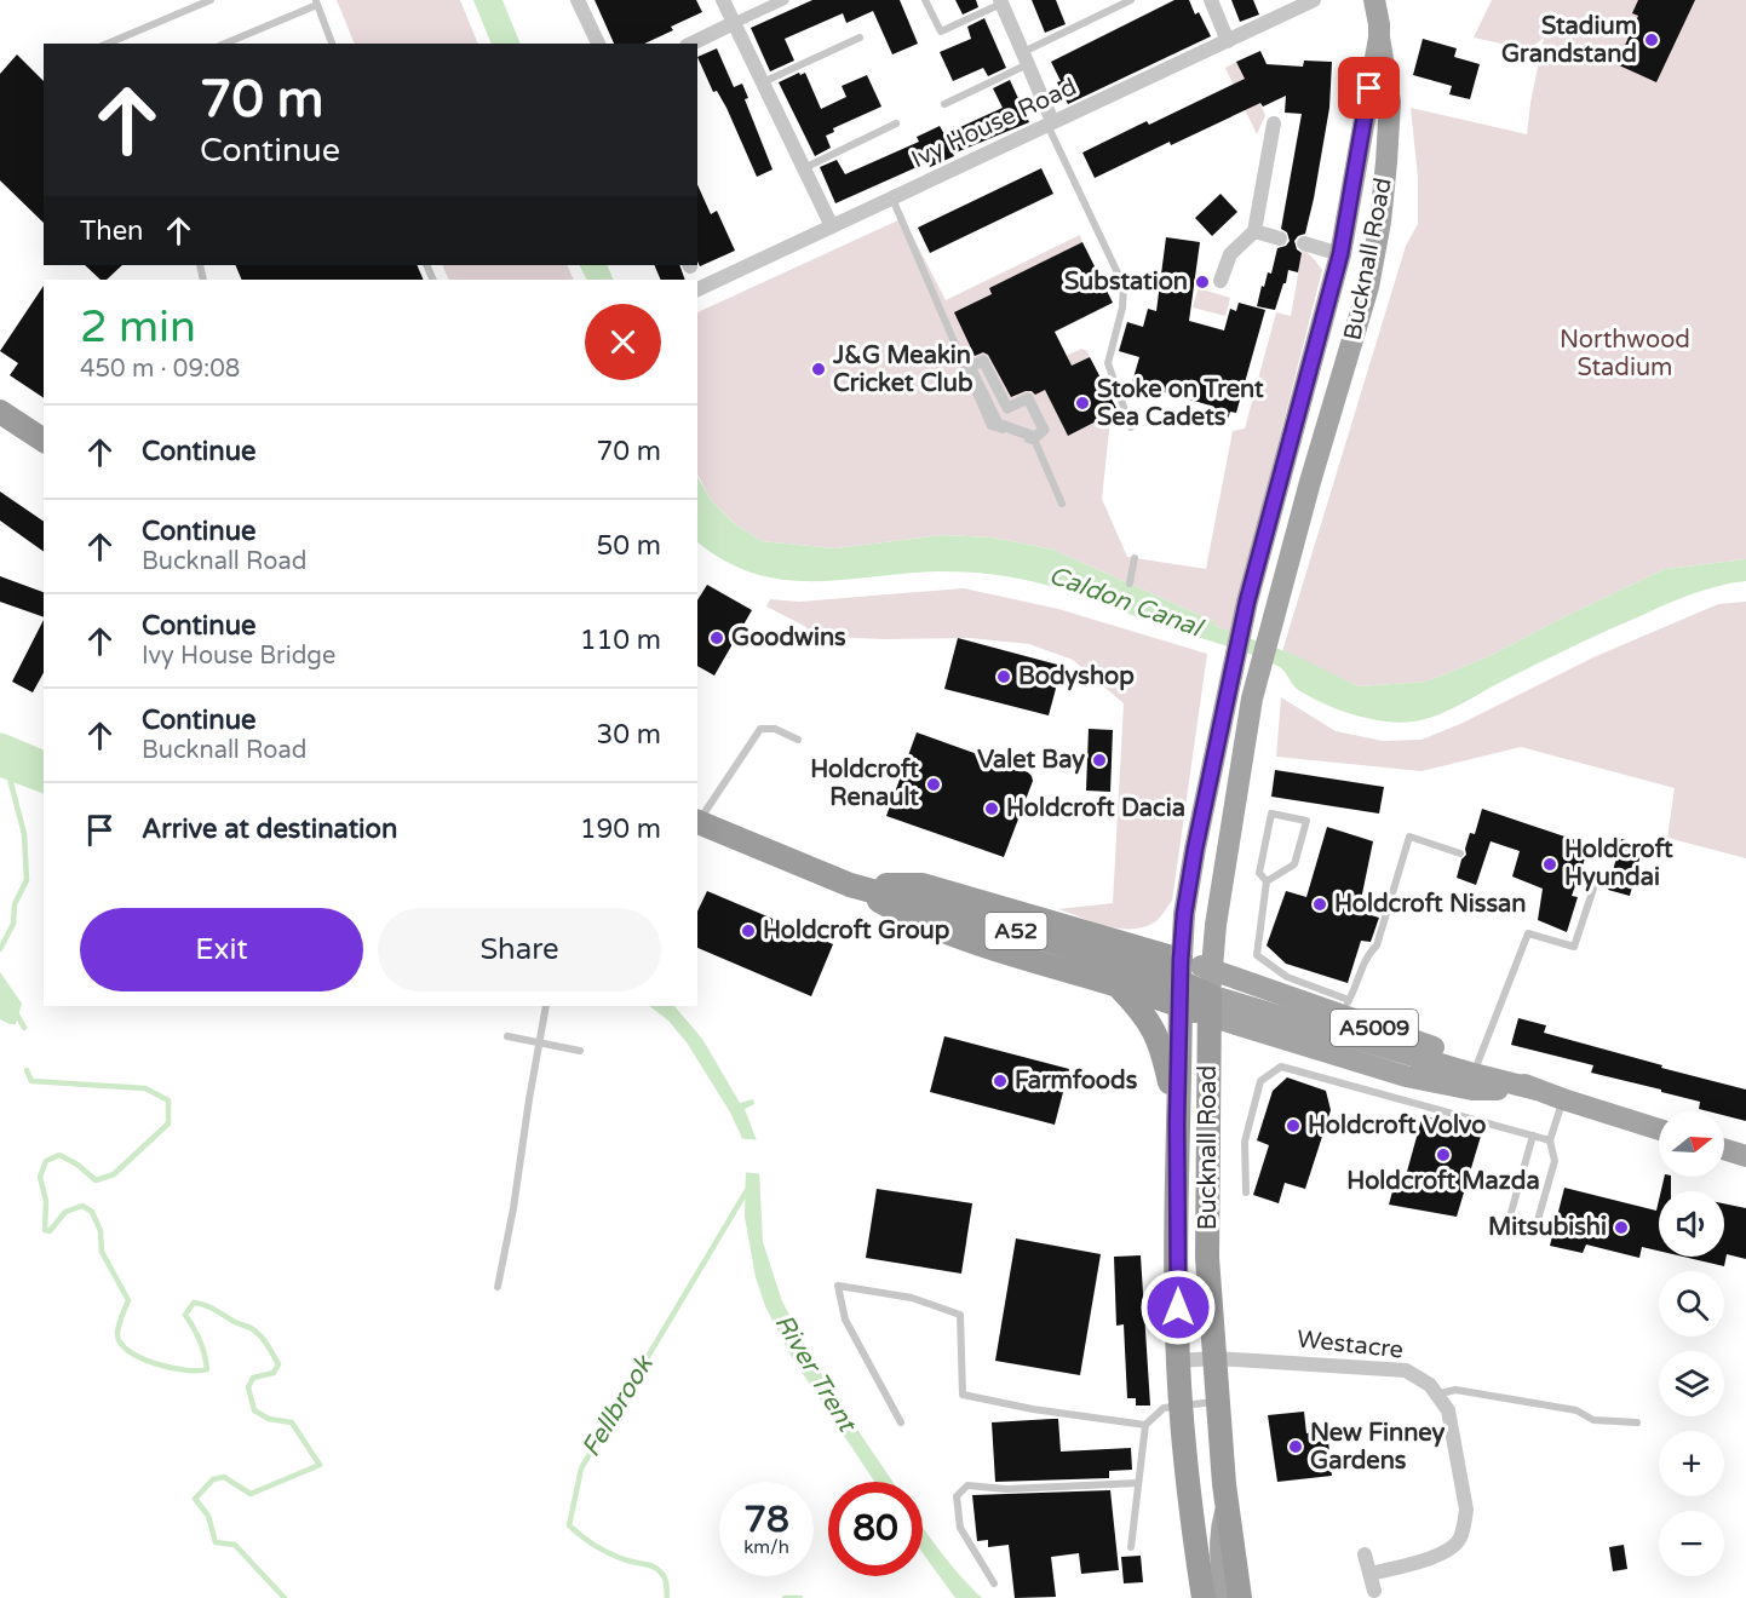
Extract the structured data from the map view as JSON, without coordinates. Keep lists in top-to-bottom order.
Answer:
{
  "streets": {
    "highway": ["Bucknall Road", "A52"],
    "main road": ["A5009"],
    "street": ["Ivy House Road", "Westacre"]
  },
  "crossings": [
    ["Bucknall Road", "A52"],
    ["Bucknall Road", "A5009"],
    ["Bucknall Road", "Westacre"]
  ],
  "water": ["Caldon Canal", "River Trent", "Fellbrook"],
  "parks": ["Northwood Stadium"],
  "places": [
    "Stadium Grandstand",
    "Substation",
    "J&G Meakin Cricket Club",
    "Stoke on Trent Sea Cadets",
    "Goodwins",
    "Bodyshop",
    "Valet Bay",
    "Holdcroft Renault",
    "Holdcroft Dacia",
    "Holdcroft Hyundai",
    "Holdcroft Nissan",
    "Holdcroft Group",
    "Farmfoods",
    "Holdcroft Volvo",
    "Holdcroft Mazda",
    "Mitsubishi",
    "New Finney Gardens"
  ],
  "north": "right",
  "page": {
    "turn": ["70 m", "Continue"],
    "then": "Then",
    "heading": ["2 min", "450 m · 09:08"],
    "list": [
      {
        "name": "Continue",
        "value": "70 m"
      },
      {
        "name": "Continue",
        "note": "Bucknall Road",
        "value": "50 m"
      },
      {
        "name": "Continue",
        "note": "Ivy House Bridge",
        "value": "110 m"
      },
      {
        "name": "Continue",
        "note": "Bucknall Road",
        "value": "30 m"
      },
      {
        "name": "Arrive at destination",
        "value": "190 m"
      }
    ],
    "buttons": ["Exit", "Share"],
    "map_buttons": ["+", "−"],
    "speed": "78 km/h",
    "limit": "80"
  }
}
